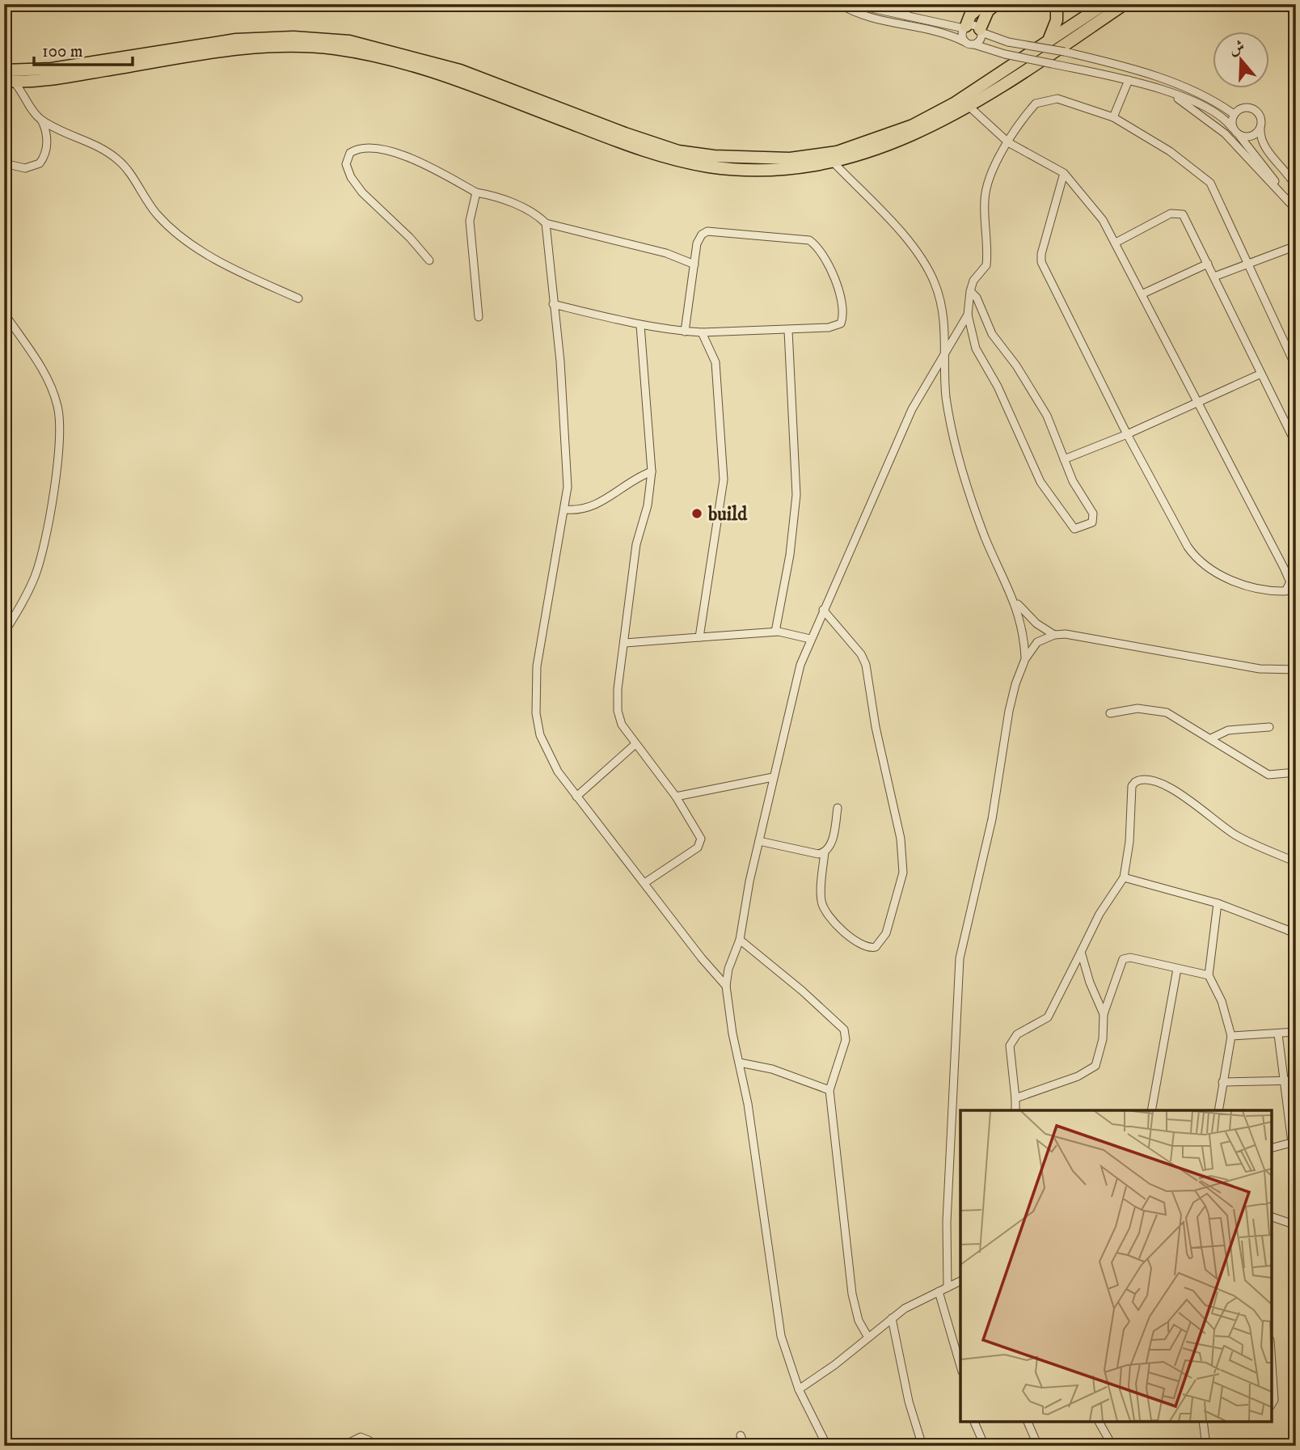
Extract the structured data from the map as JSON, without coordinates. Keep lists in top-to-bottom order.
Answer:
{
  "places": ["build"],
  "scale_bar": "100 m",
  "north": "top"
}
